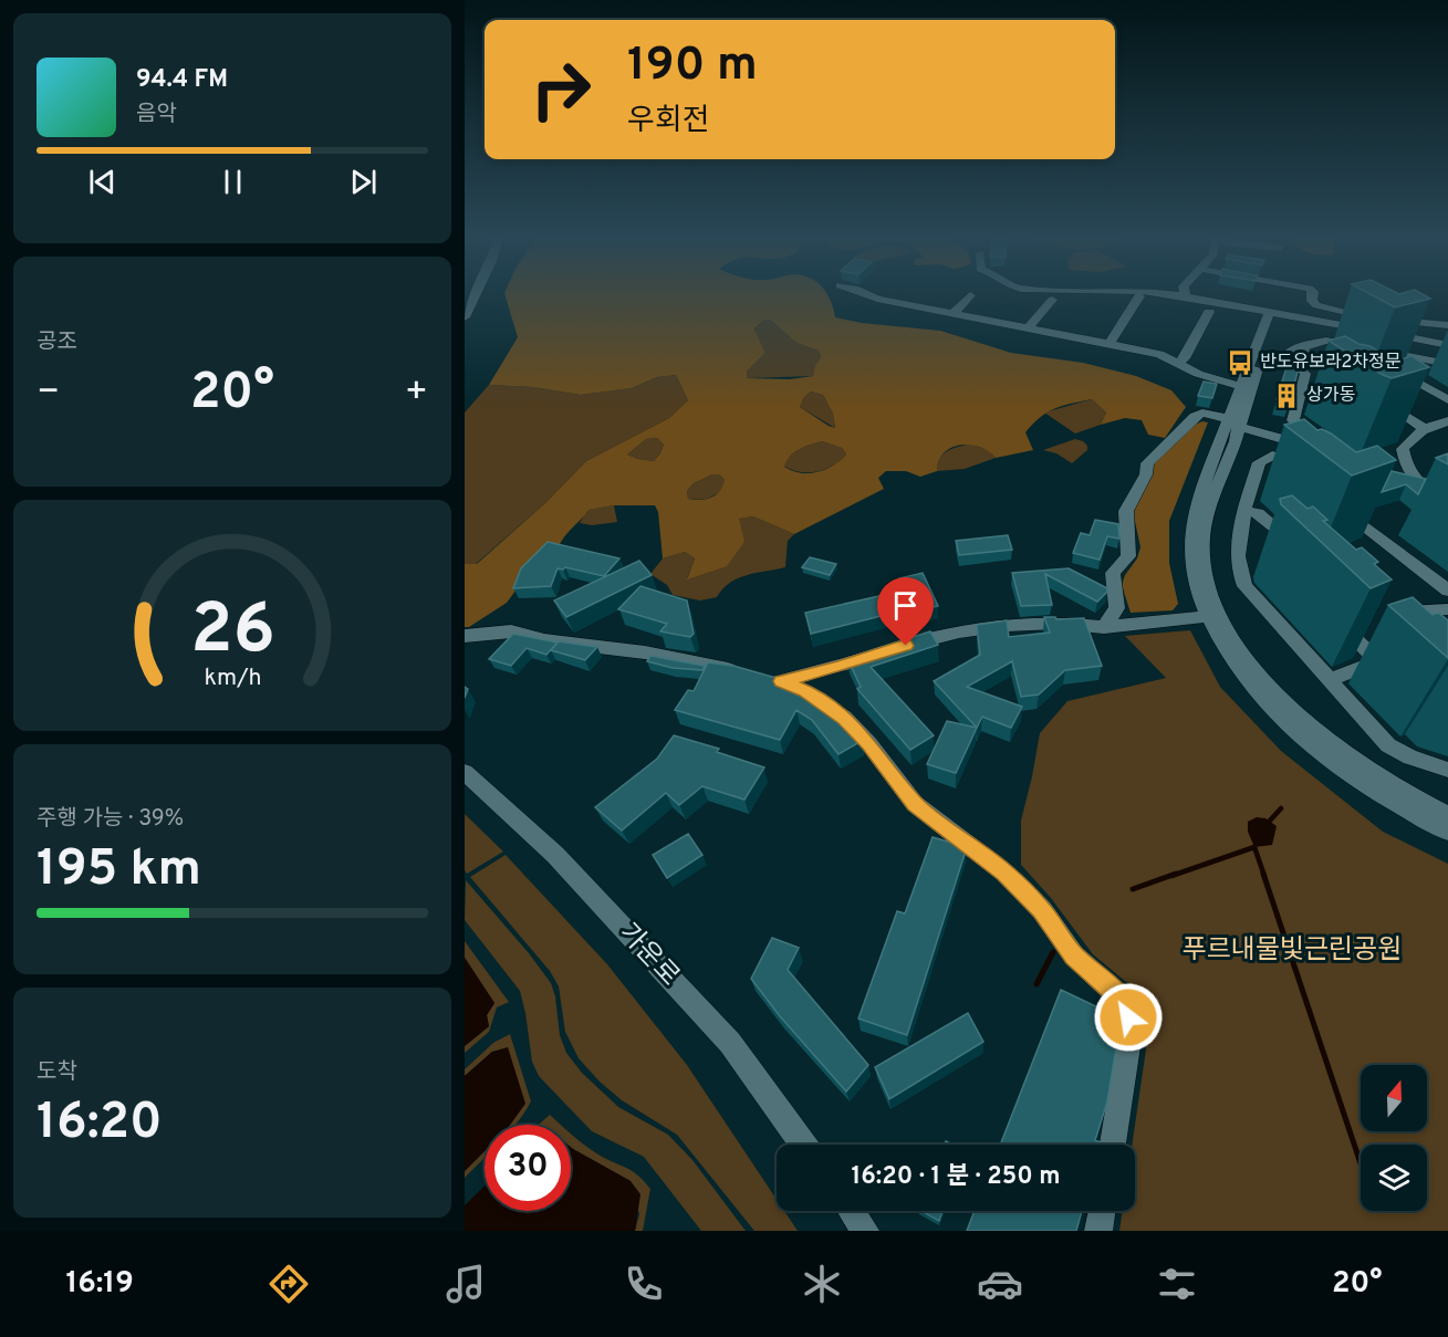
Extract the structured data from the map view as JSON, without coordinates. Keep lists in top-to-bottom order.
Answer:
{
  "streets": {
    "street": ["가운로"]
  },
  "parks": ["푸르내물빛근린공원"],
  "places": {
    "bus stop": ["반도유보라2차정문"],
    "building": ["상가동"]
  },
  "north": "top",
  "page": {
    "turn": ["190 m", "우회전"],
    "song": ["94.4 FM", "음악"],
    "tile": [
      "공조",
      ["주행 가능 · 39%", "195 km"],
      ["도착", "16:20"]
    ],
    "heat": ["−", "20°", "+"],
    "limit": "30",
    "trip": "16:20 · 1 분 · 250 m",
    "tabs": ["16:19", "20°"],
    "gauge": ["26", "km/h"]
  }
}
